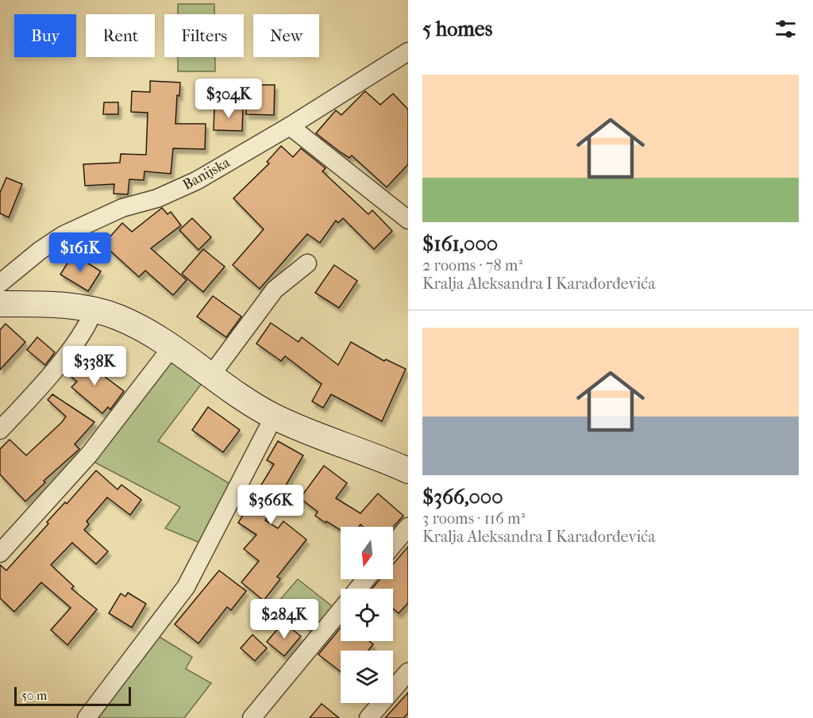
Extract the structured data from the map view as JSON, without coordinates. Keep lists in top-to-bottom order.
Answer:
{
  "streets": {
    "street": ["Banijska"]
  },
  "scale_bar": "50 m",
  "north": "bottom",
  "page": {
    "heading": "5 homes",
    "chip": [
      "Buy",
      "Rent",
      "Filters",
      "New"
    ],
    "list": [
      {
        "name": "$161,000",
        "note": "2 rooms · 78 m² · Kralja Aleksandra I Karađorđevića"
      },
      {
        "name": "$366,000",
        "note": "3 rooms · 116 m² · Kralja Aleksandra I Karađorđevića"
      }
    ],
    "price": [
      "$304K",
      "$161K",
      "$338K",
      "$366K",
      "$284K"
    ],
    "scale": "50 m"
  }
}
